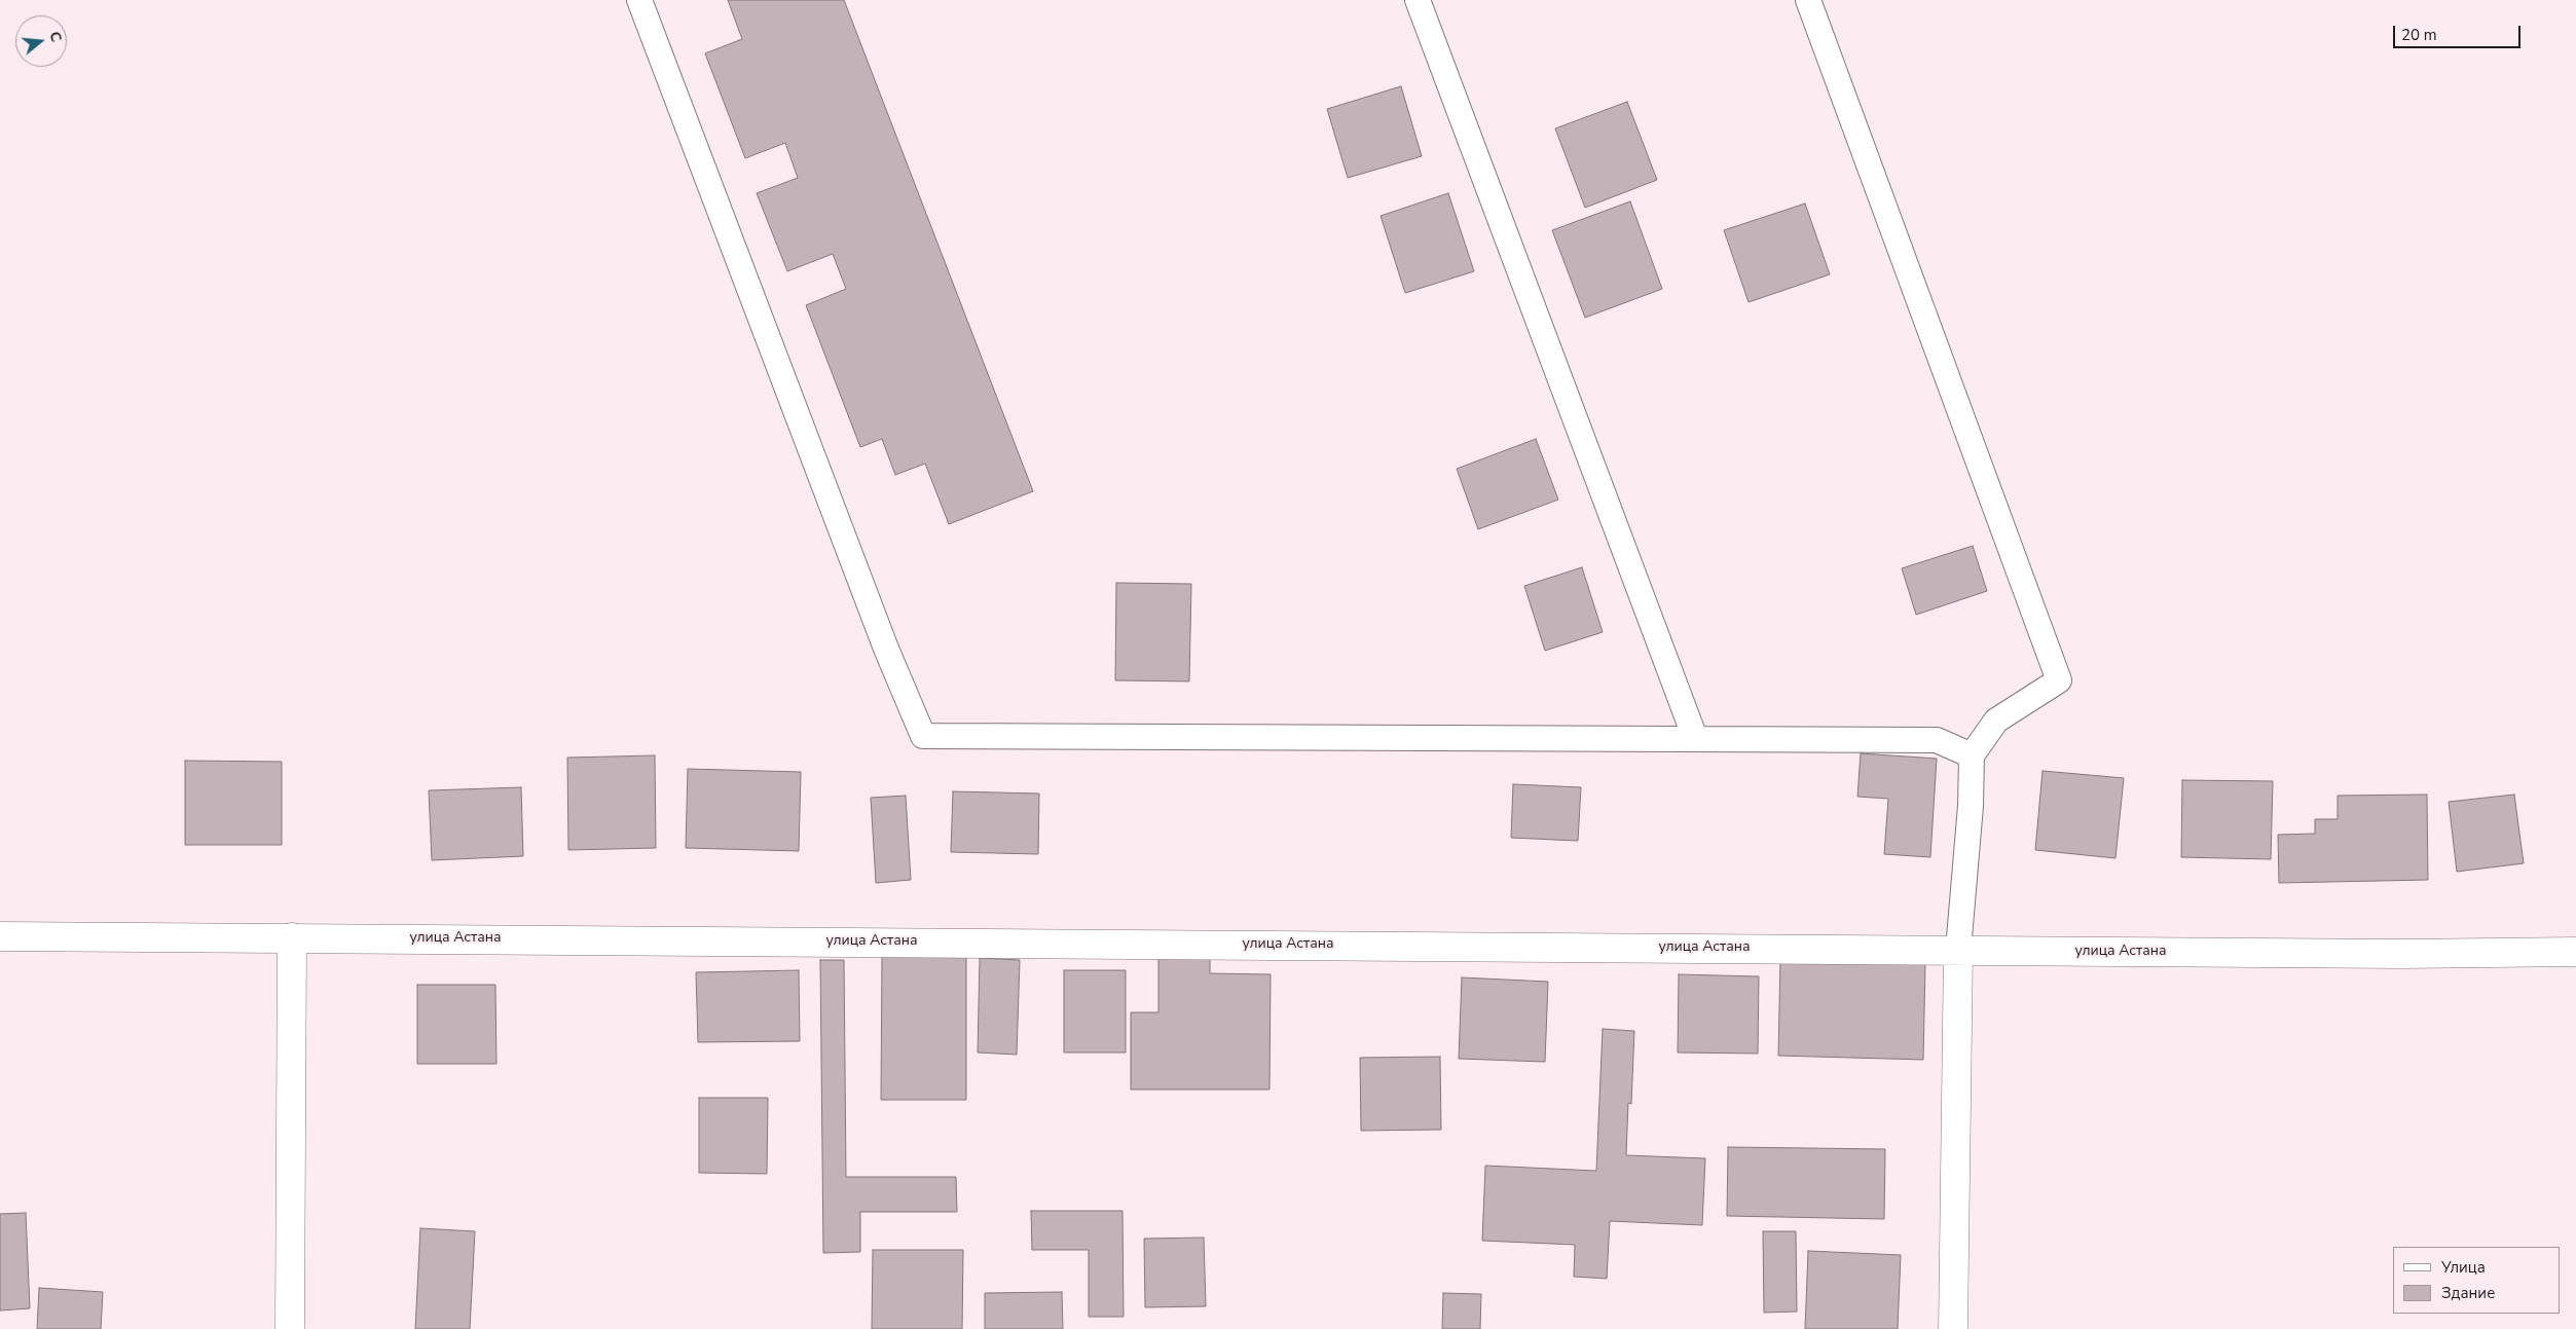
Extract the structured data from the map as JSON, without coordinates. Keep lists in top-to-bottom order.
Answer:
{
  "streets": {
    "street": ["улица Астана"]
  },
  "legend": ["Улица", "Здание"],
  "scale_bar": "20 m",
  "north": "right"
}
